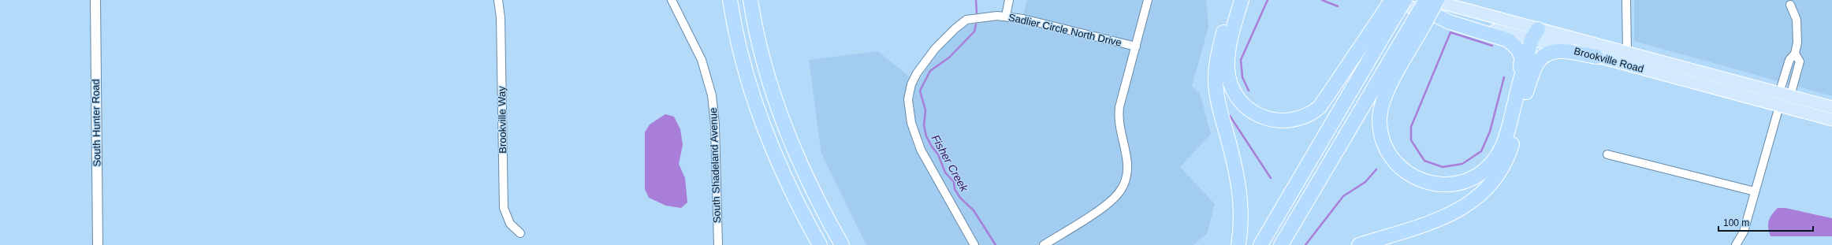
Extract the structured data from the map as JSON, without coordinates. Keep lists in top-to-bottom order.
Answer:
{
  "streets": {
    "main road": ["Brookville Road"],
    "street": [
      "Sadlier Circle North Drive",
      "Brookville Way",
      "South Hunter Road",
      "South Shadeland Avenue"
    ]
  },
  "water": ["Fisher Creek"],
  "scale_bar": "100 m"
}
